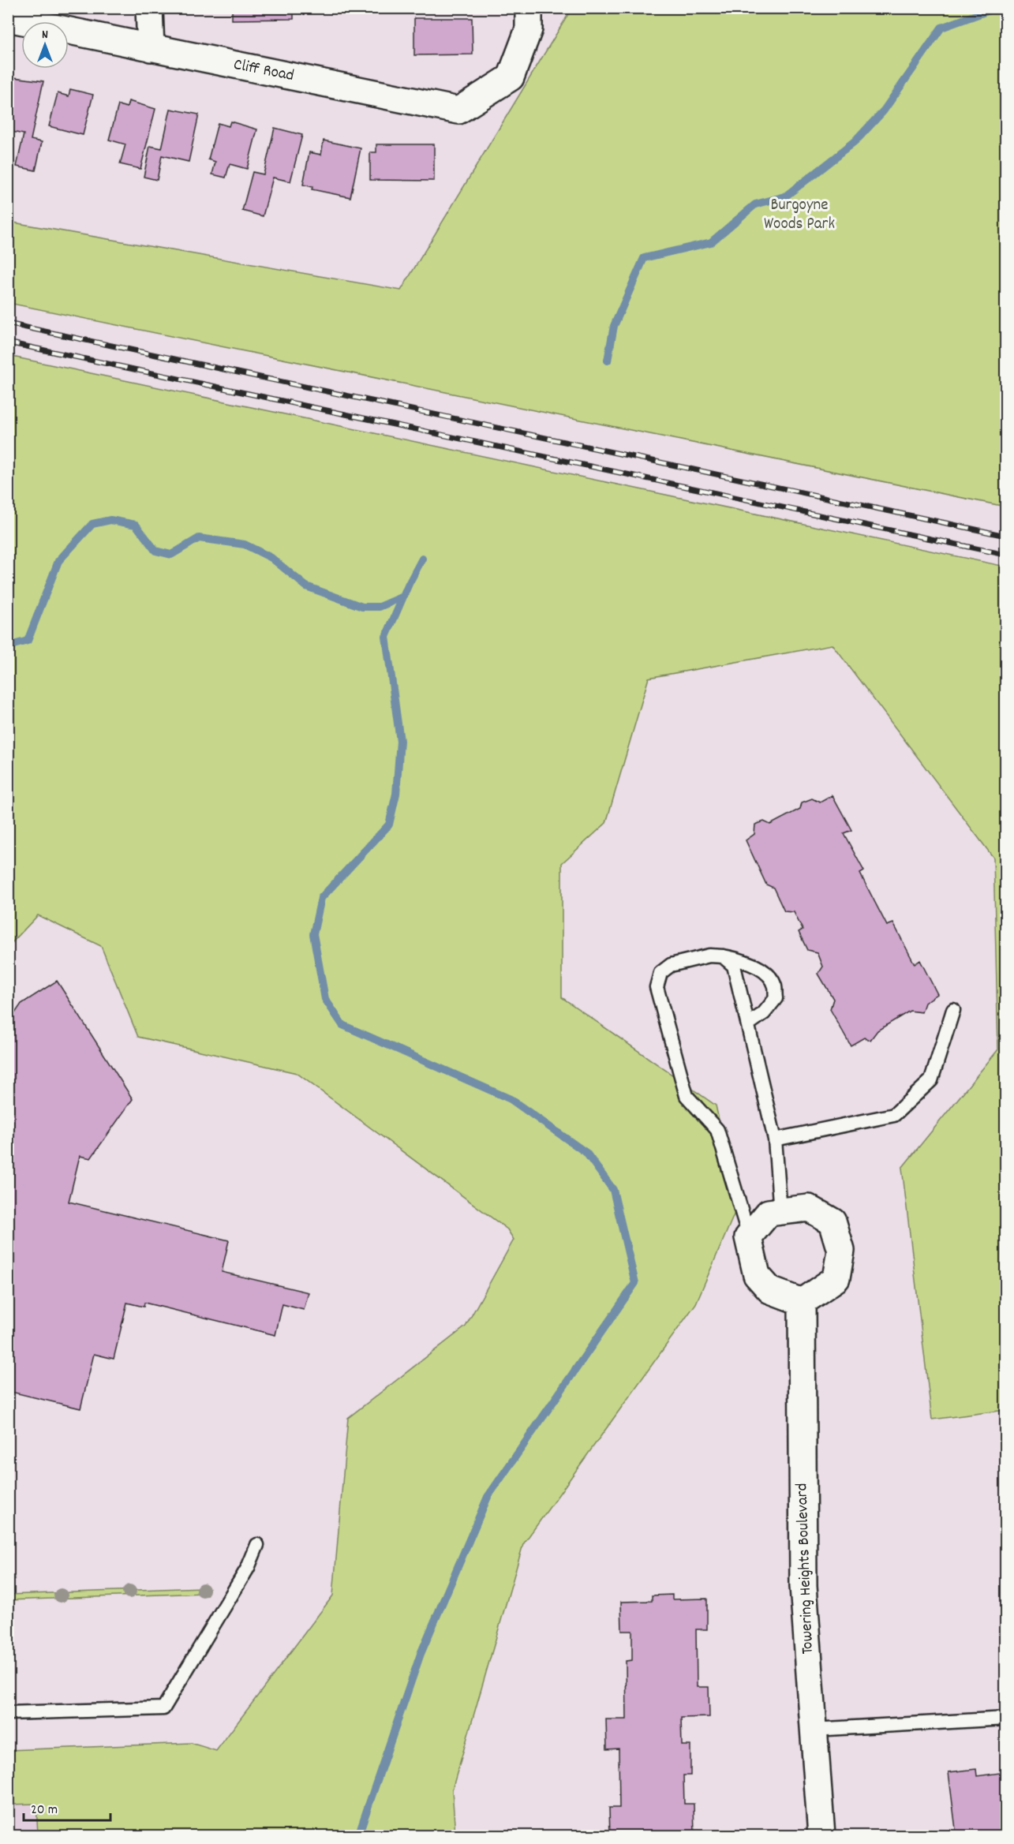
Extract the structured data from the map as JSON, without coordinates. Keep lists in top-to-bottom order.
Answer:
{
  "streets": {
    "street": ["Cliff Road", "Towering Heights Boulevard"]
  },
  "parks": ["Burgoyne Woods Park"],
  "scale_bar": "20 m",
  "north": "top"
}
